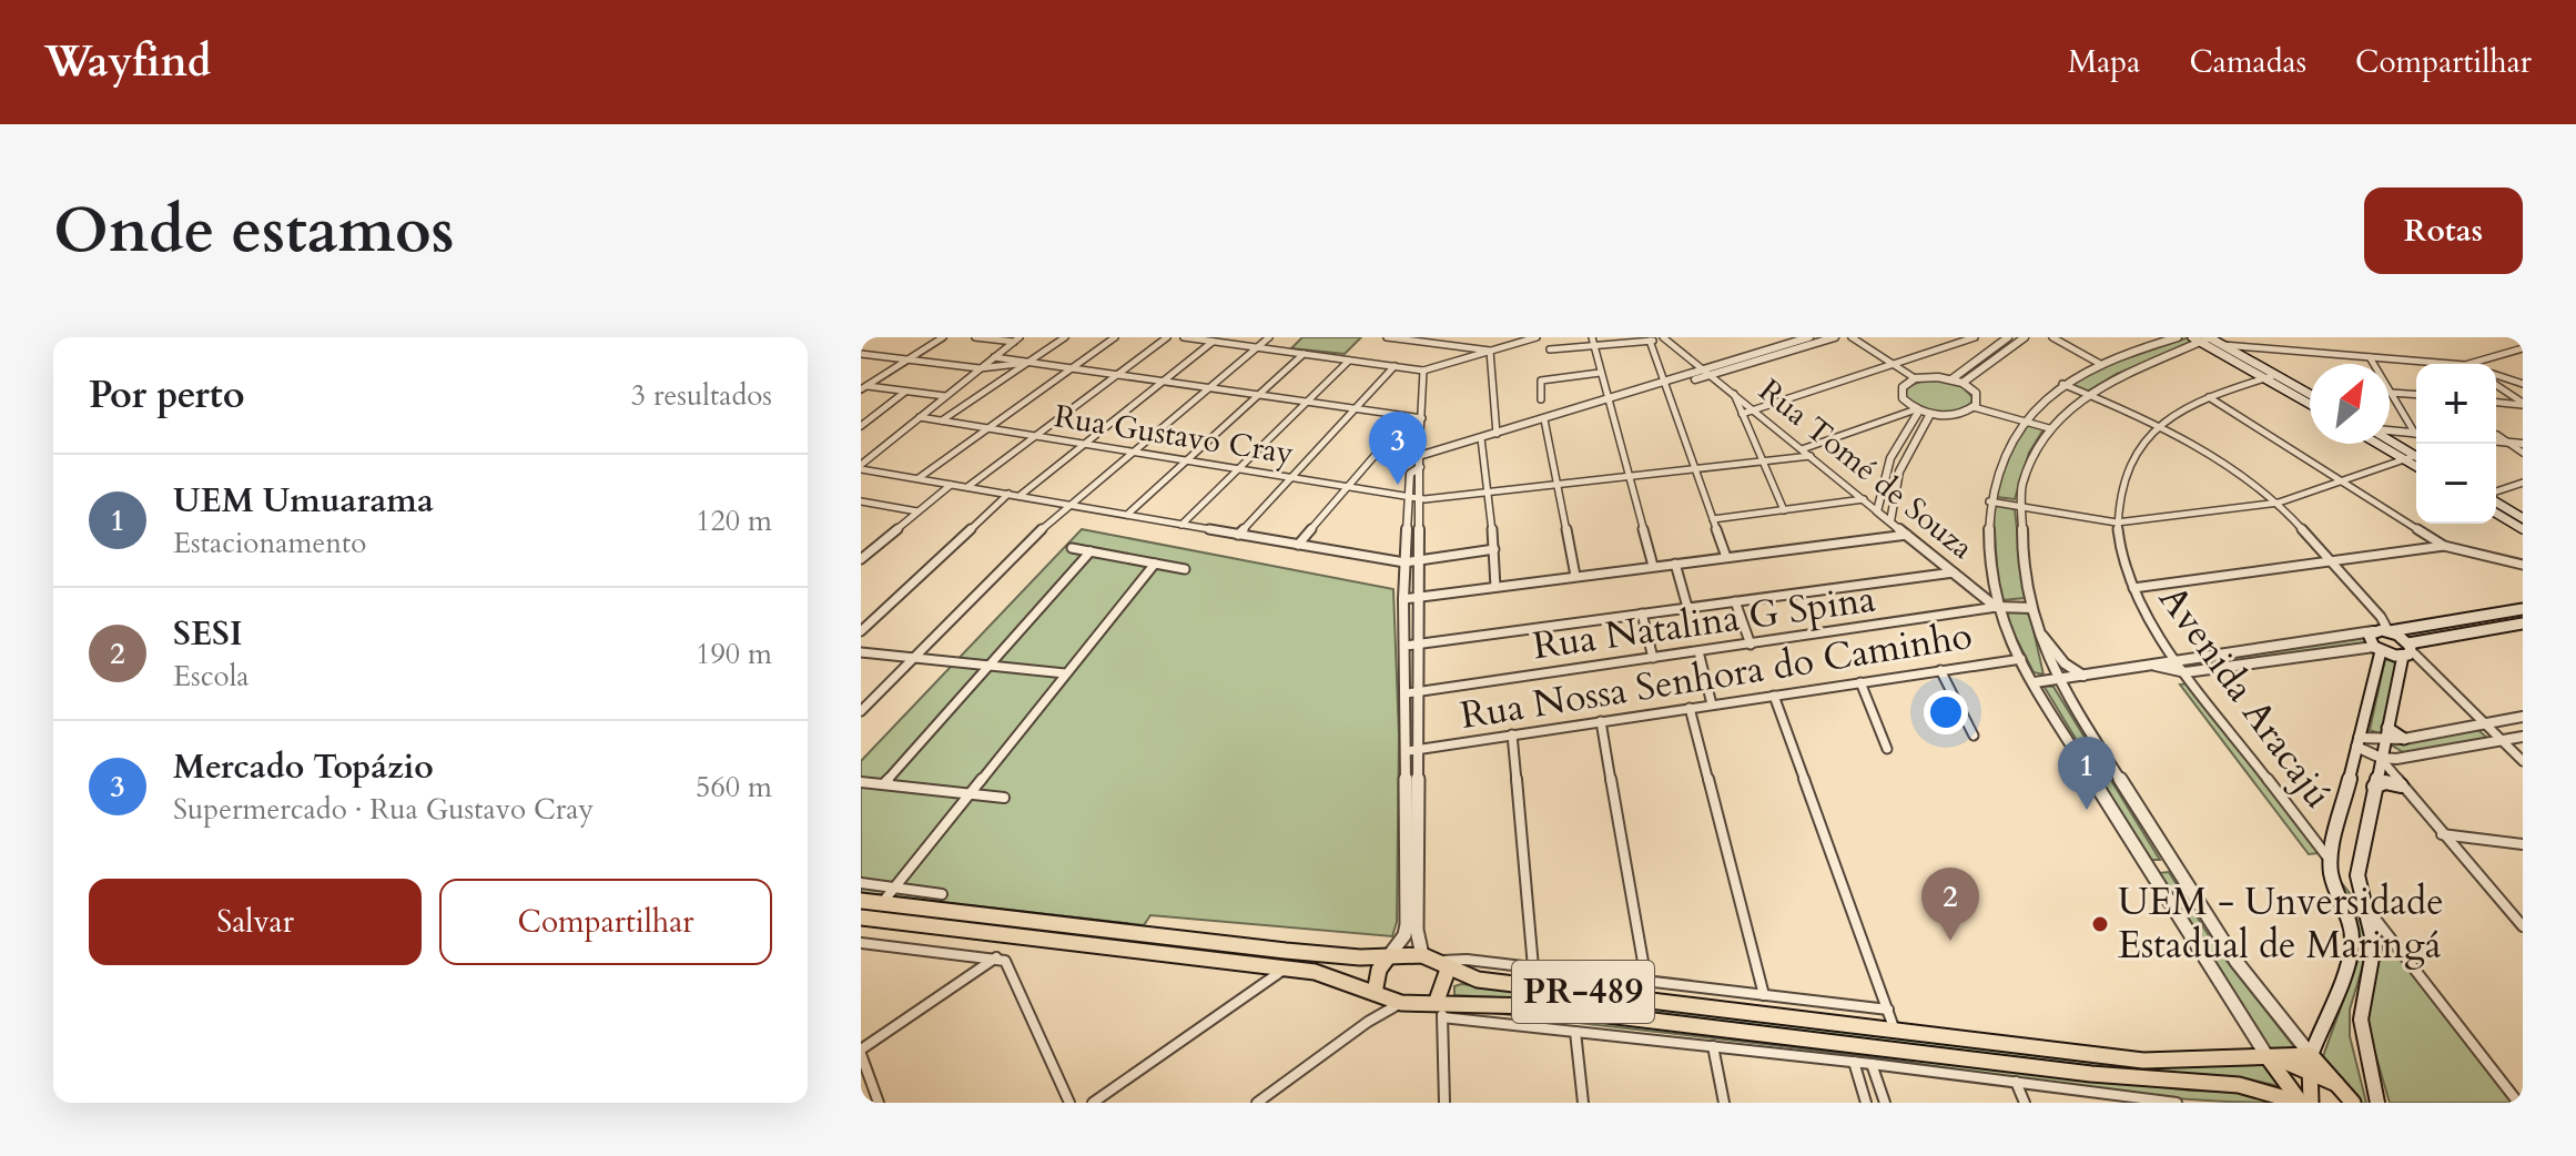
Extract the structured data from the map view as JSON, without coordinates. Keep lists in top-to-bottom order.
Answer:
{
  "streets": {
    "main road": ["PR-489"],
    "street": [
      "Rua Gustavo Cray",
      "Rua Tomé de Souza",
      "Rua Natalina G Spina",
      "Rua Nossa Senhora do Caminho",
      "Avenida Aracajú"
    ]
  },
  "crossings": [
    ["Rua Gustavo Cray", "Rua Tomé de Souza"],
    ["Rua Tomé de Souza", "Rua Natalina G Spina"]
  ],
  "places": ["UEM - Unversidade Estadual de Maringá"],
  "north": "top right",
  "page": {
    "header": "Wayfind",
    "nav": ["Mapa", "Camadas", "Compartilhar"],
    "buttons": [
      "Rotas",
      ["Salvar", "Compartilhar"]
    ],
    "title": "Onde estamos",
    "heading": ["Por perto", "3 resultados"],
    "map_buttons": ["+", "−"],
    "pins": ["3", "1", "2"],
    "list": [
      {
        "mark": "1",
        "name": "UEM Umuarama",
        "note": "Estacionamento",
        "value": "120 m"
      },
      {
        "mark": "2",
        "name": "SESI",
        "note": "Escola",
        "value": "190 m"
      },
      {
        "mark": "3",
        "name": "Mercado Topázio",
        "note": "Supermercado · Rua Gustavo Cray",
        "value": "560 m"
      }
    ]
  }
}
